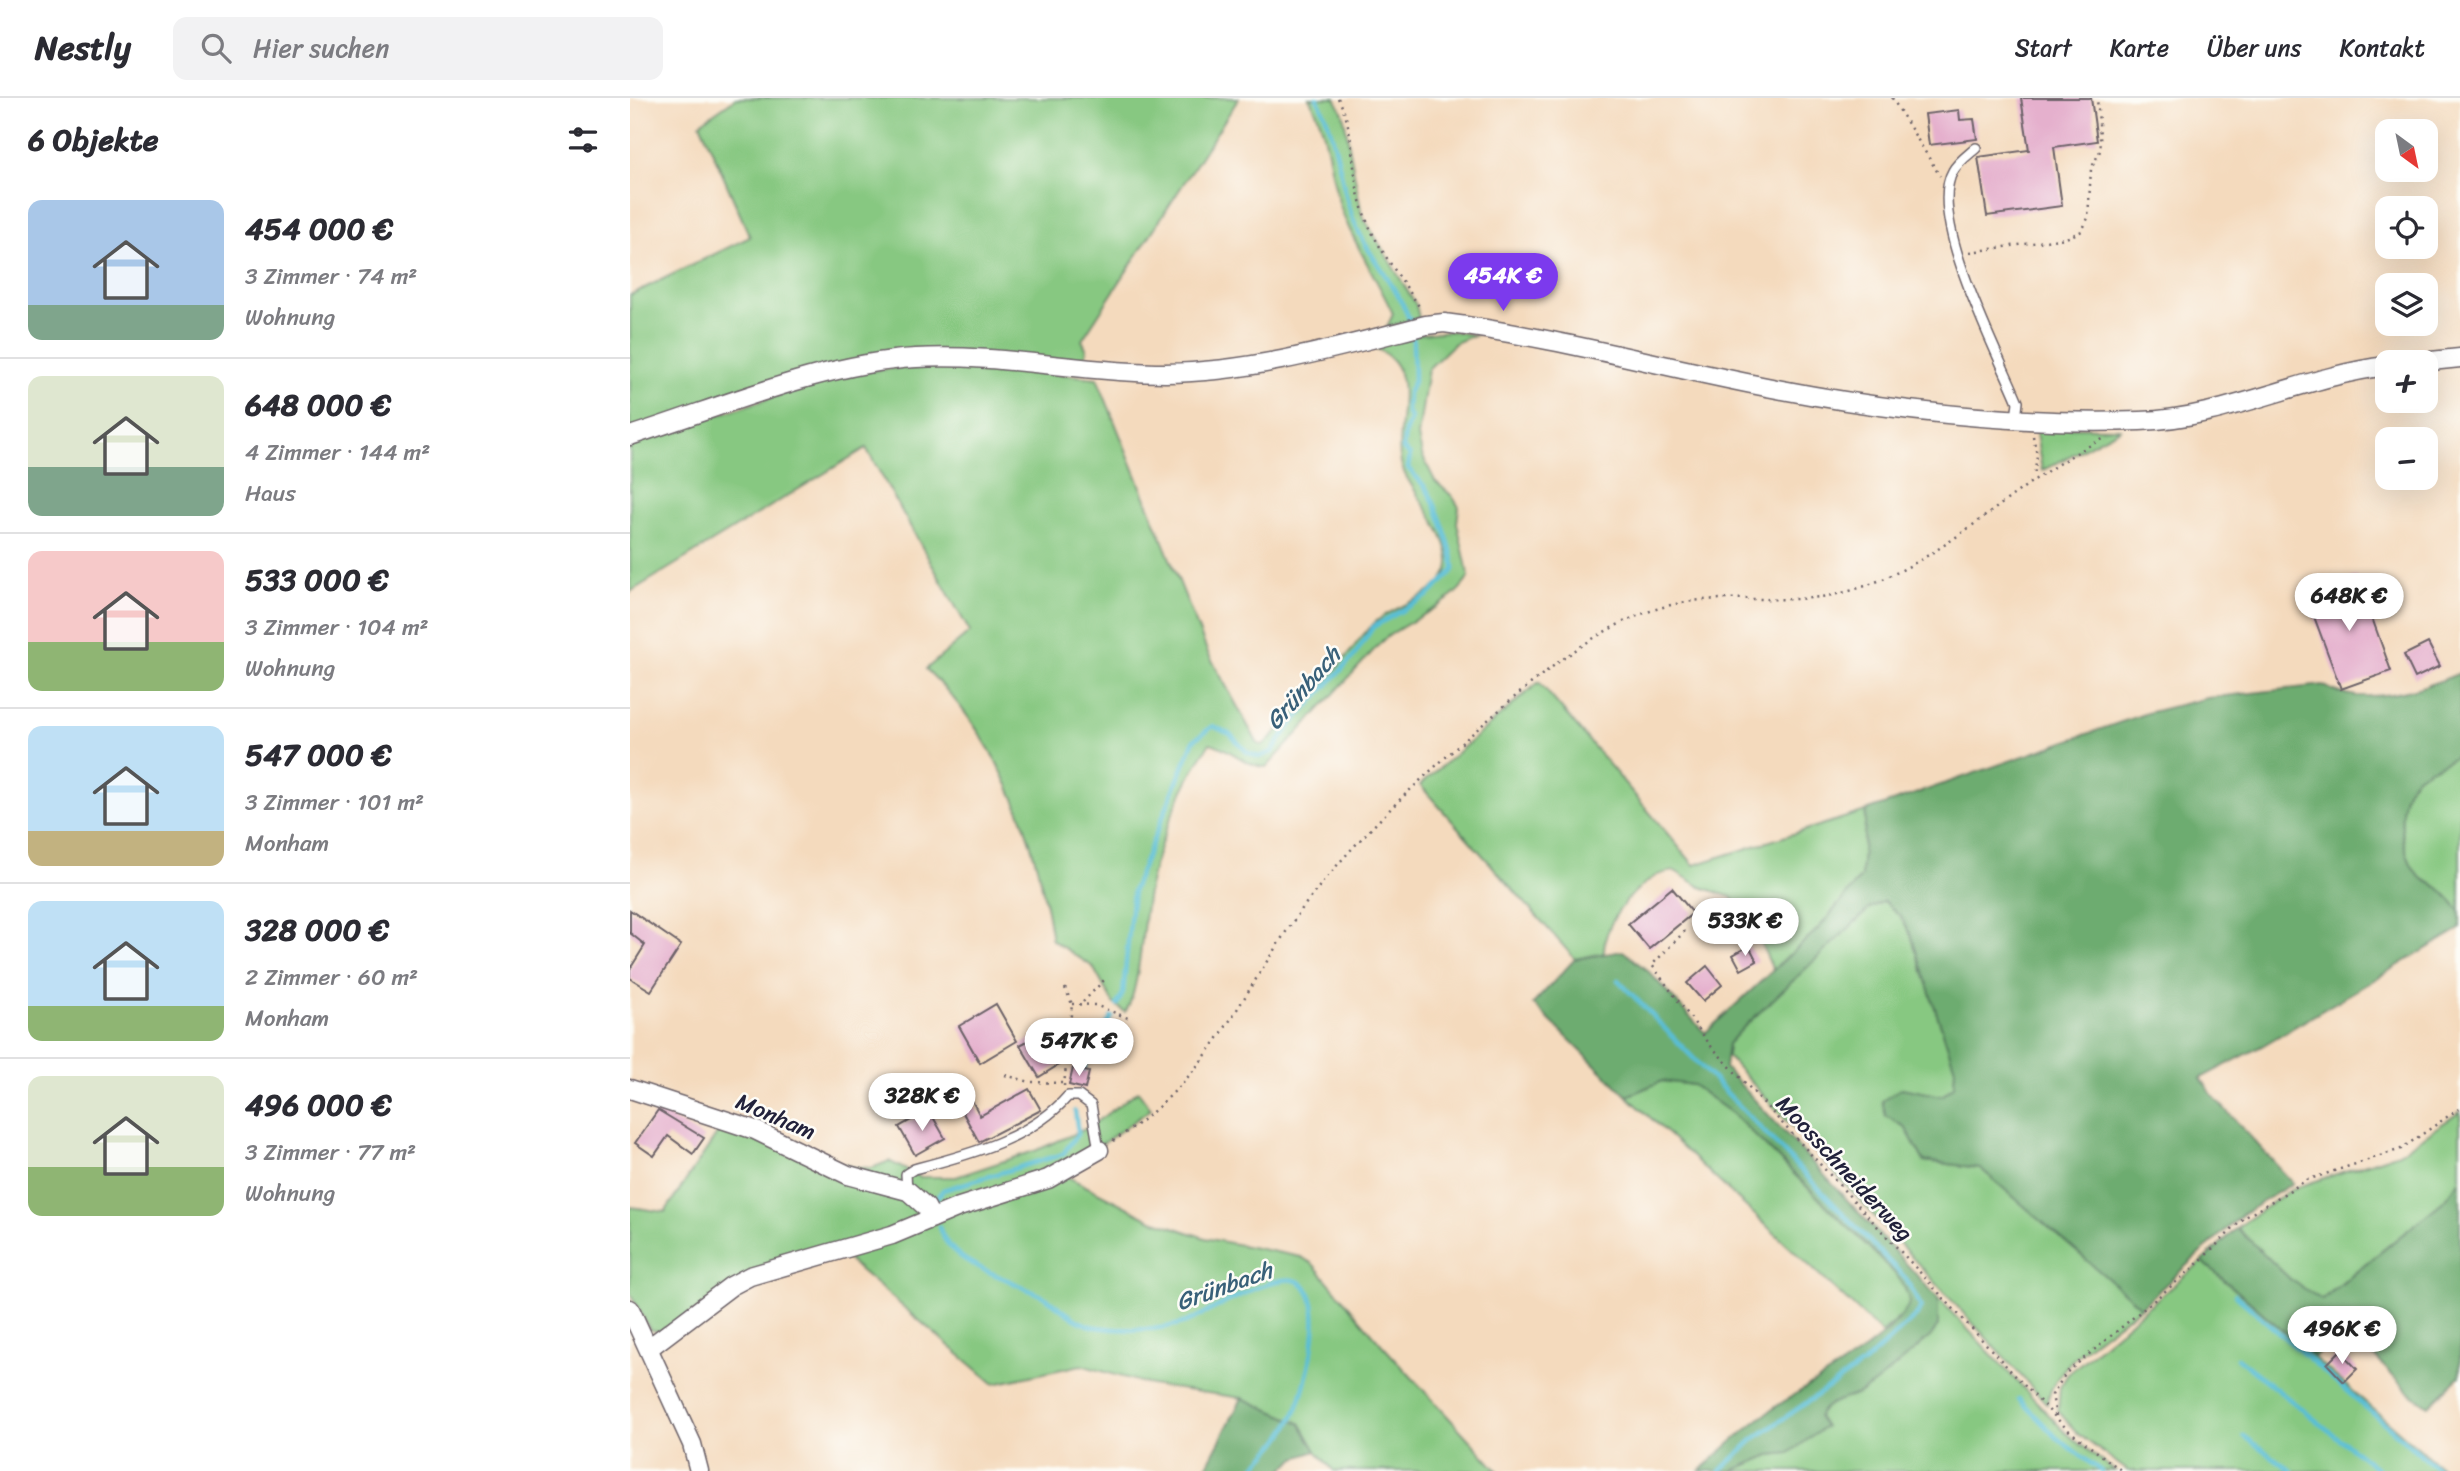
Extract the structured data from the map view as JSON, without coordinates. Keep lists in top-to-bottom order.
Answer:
{
  "streets": {
    "street": ["Monham"],
    "path": ["Moosschneiderweg"]
  },
  "water": ["Grünbach"],
  "north": "bottom right",
  "page": {
    "header": "Nestly",
    "search": "Hier suchen",
    "nav": [
      "Start",
      "Karte",
      "Über uns",
      "Kontakt"
    ],
    "heading": "6 Objekte",
    "map_buttons": ["+", "−"],
    "list": [
      {
        "name": "454 000 €",
        "note": "3 Zimmer · 74 m² · Wohnung"
      },
      {
        "name": "648 000 €",
        "note": "4 Zimmer · 144 m² · Haus"
      },
      {
        "name": "533 000 €",
        "note": "3 Zimmer · 104 m² · Wohnung"
      },
      {
        "name": "547 000 €",
        "note": "3 Zimmer · 101 m² · Monham"
      },
      {
        "name": "328 000 €",
        "note": "2 Zimmer · 60 m² · Monham"
      },
      {
        "name": "496 000 €",
        "note": "3 Zimmer · 77 m² · Wohnung"
      }
    ],
    "price": [
      "454K €",
      "648K €",
      "533K €",
      "547K €",
      "328K €",
      "496K €"
    ]
  }
}
